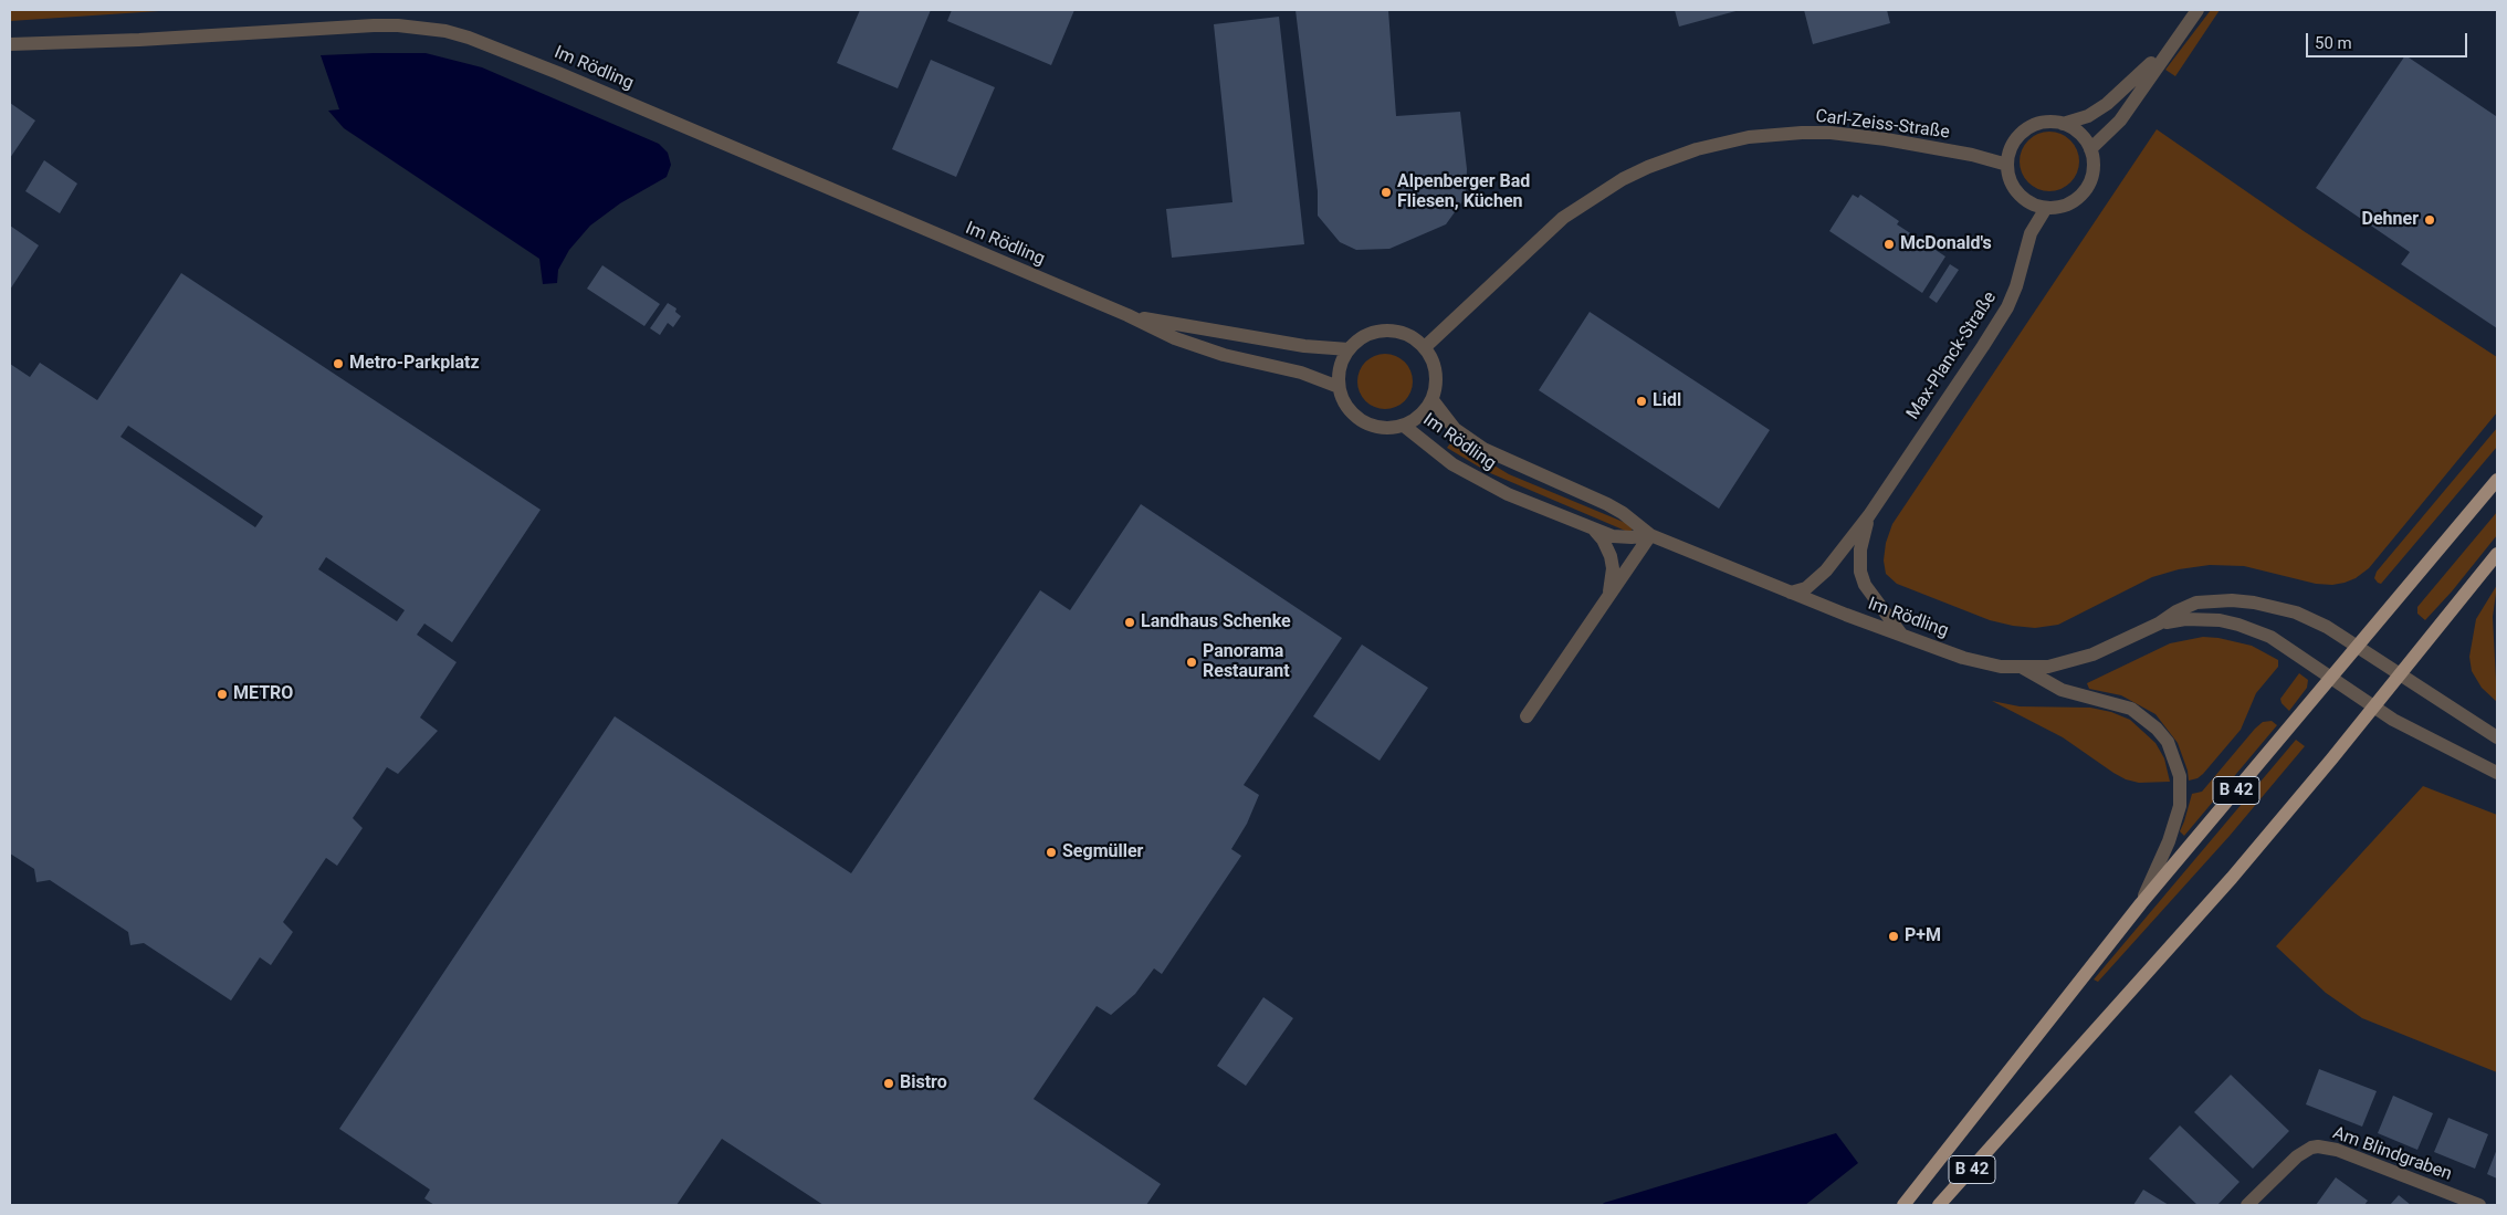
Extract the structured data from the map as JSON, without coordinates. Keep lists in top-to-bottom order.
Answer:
{
  "streets": {
    "main road": ["B 42"],
    "street": [
      "Im Rödling",
      "Carl-Zeiss-Straße",
      "Max-Planck-Straße",
      "Am Blindgraben"
    ]
  },
  "crossings": [
    ["Im Rödling", "Carl-Zeiss-Straße"],
    ["Im Rödling", "Max-Planck-Straße"],
    ["Im Rödling", "B 42"],
    ["Carl-Zeiss-Straße", "Max-Planck-Straße"]
  ],
  "places": [
    "Alpenberger Bad Fliesen, Küchen",
    "Dehner",
    "McDonald's",
    "Metro-Parkplatz",
    "Lidl",
    "Landhaus Schenke",
    "Panorama Restaurant",
    "METRO",
    "Segmüller",
    "P+M",
    "Bistro"
  ],
  "scale_bar": "50 m"
}
